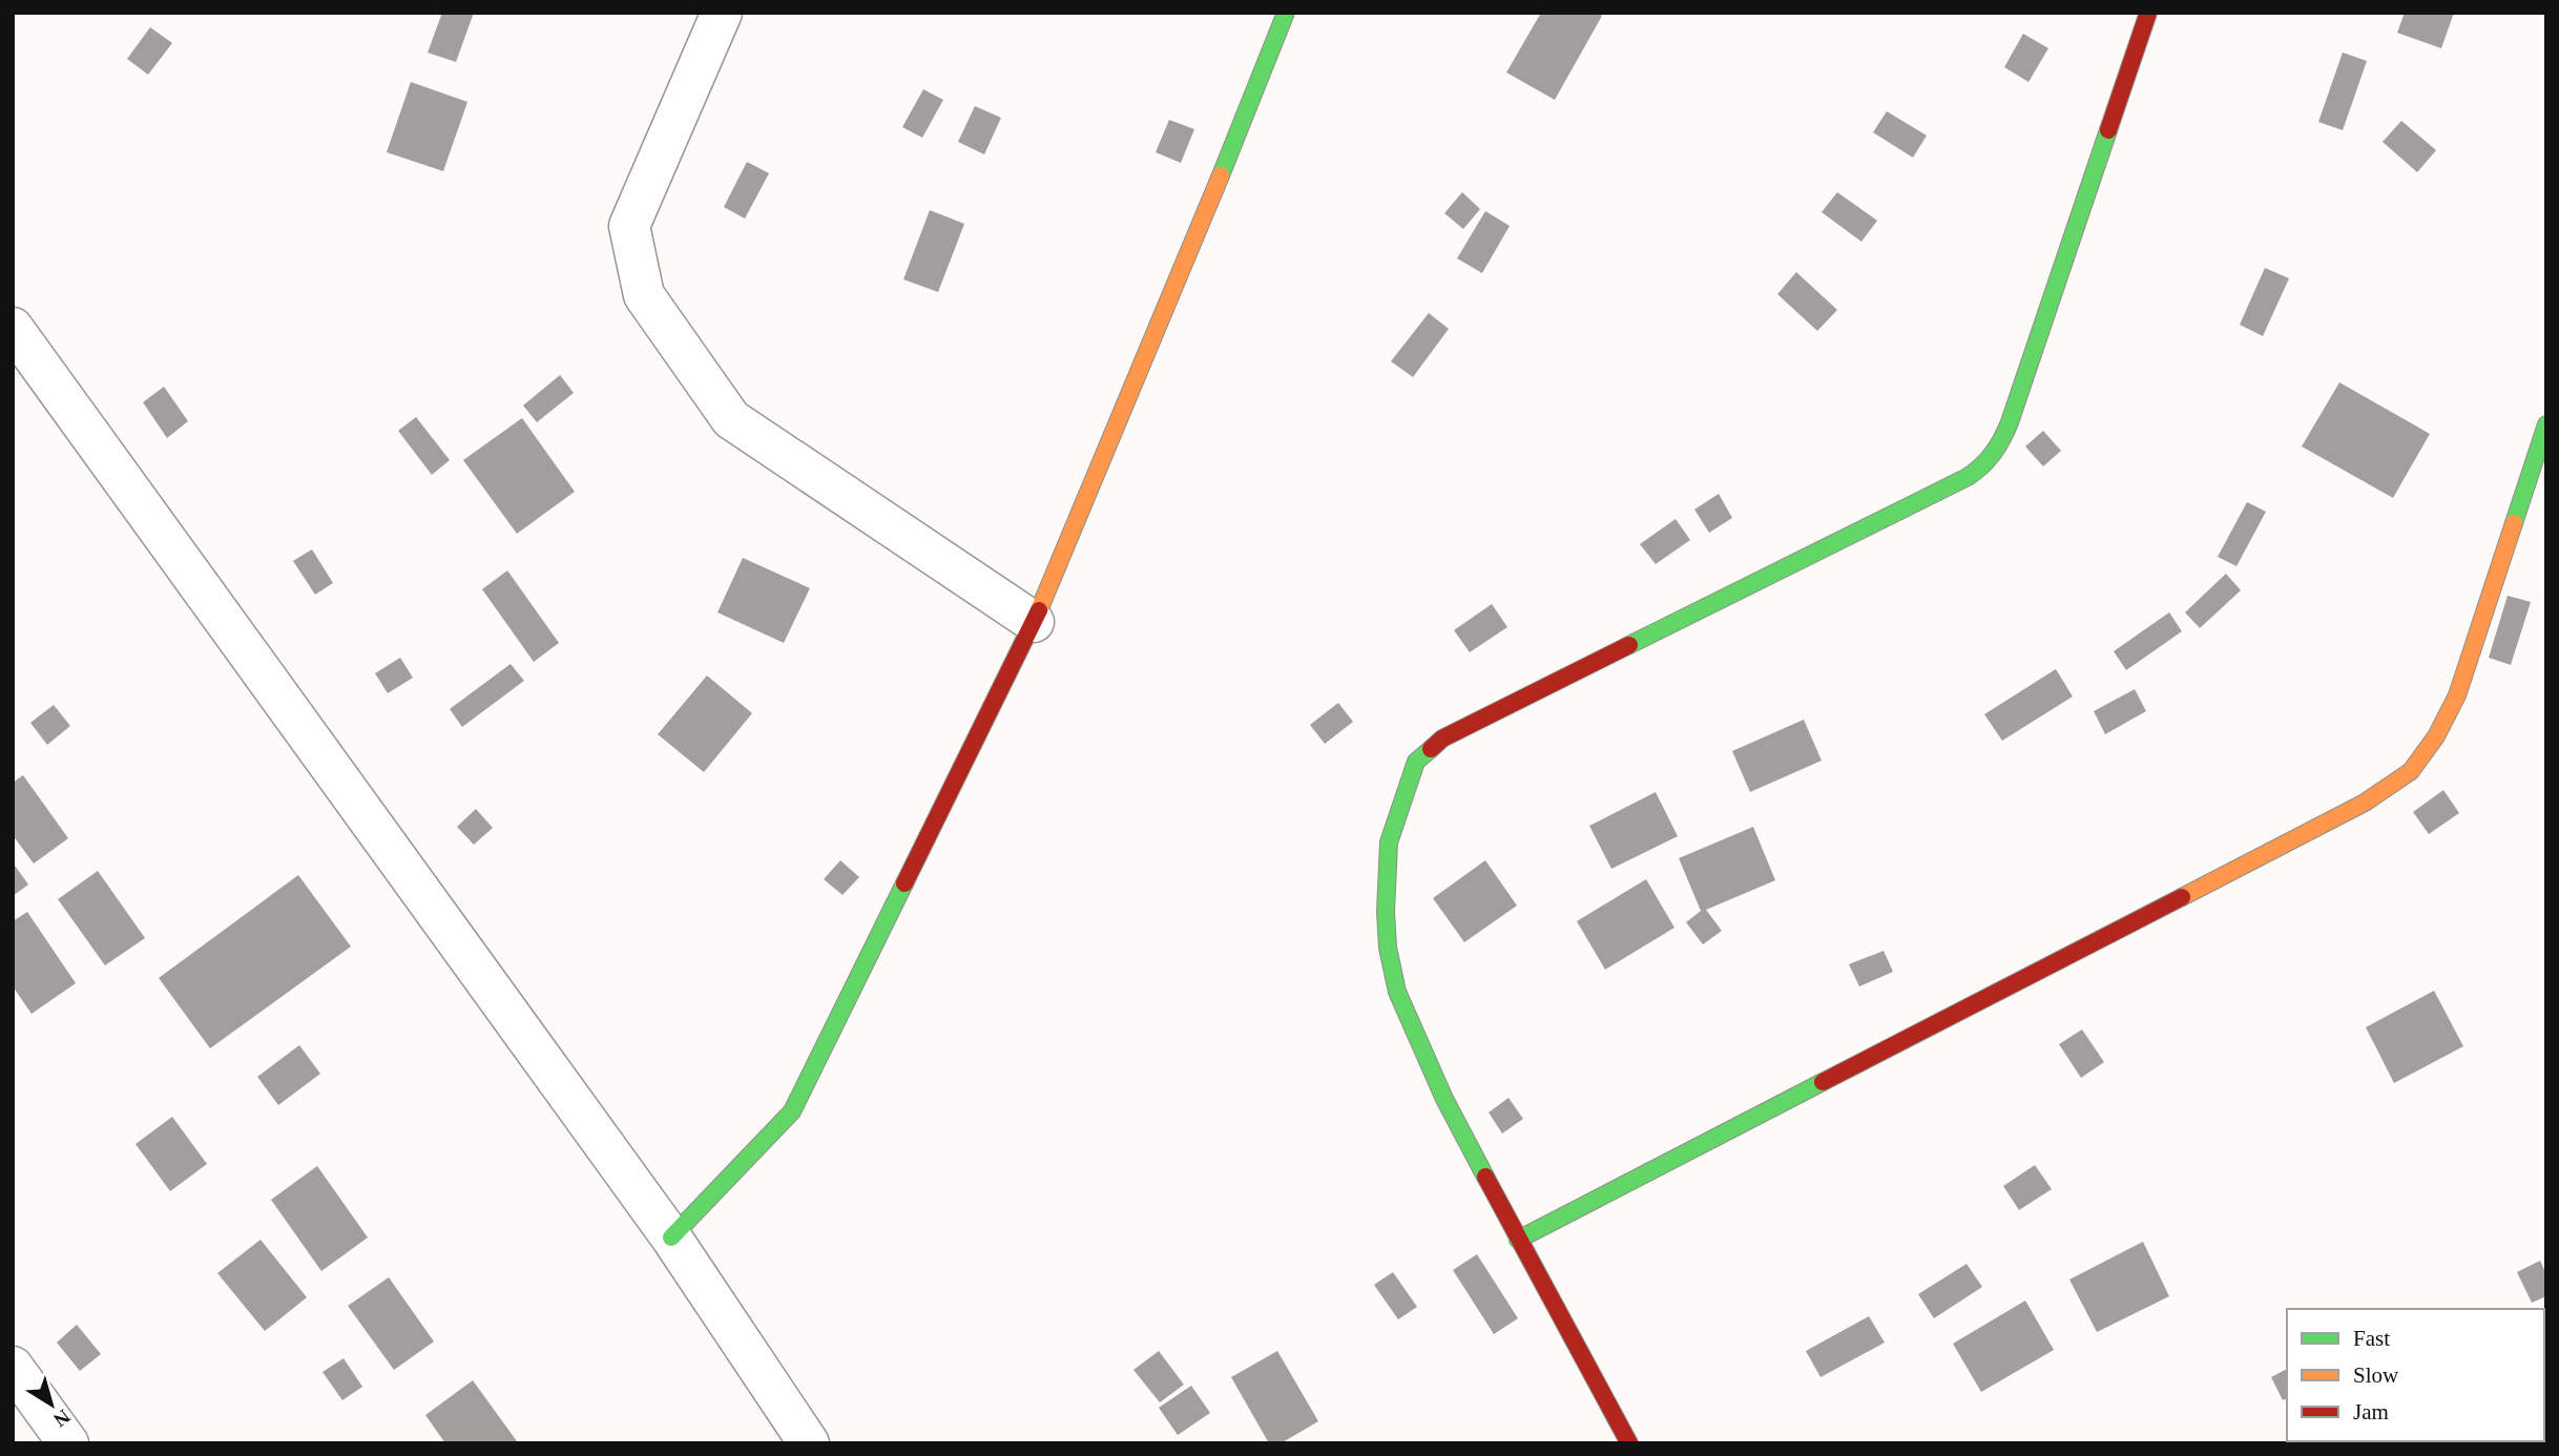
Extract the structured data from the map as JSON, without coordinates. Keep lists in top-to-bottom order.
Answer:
{
  "legend": ["Fast", "Slow", "Jam"],
  "north": "bottom right"
}
